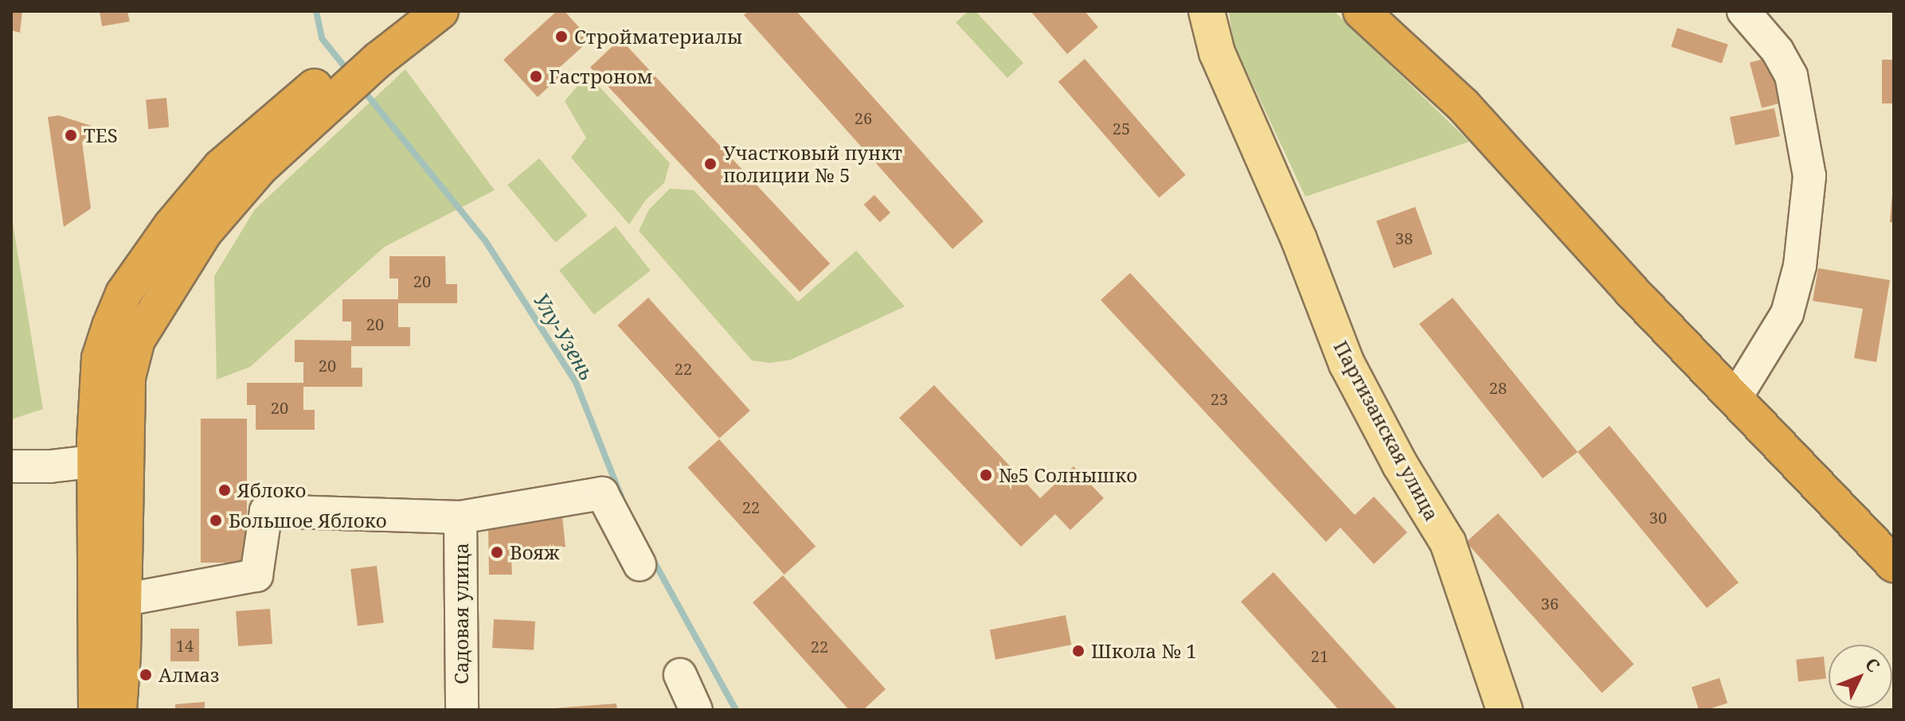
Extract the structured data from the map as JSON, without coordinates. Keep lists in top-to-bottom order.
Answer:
{
  "streets": {
    "main road": ["Партизанская улица"],
    "street": ["Садовая улица"]
  },
  "water": ["Улу-Узень"],
  "places": [
    "Стройматериалы",
    "Гастроном",
    "TES",
    "Участковый пункт полиции № 5",
    "№5 Солнышко",
    "Яблоко",
    "Большое Яблоко",
    "Вояж",
    "Школа № 1",
    "Алмаз"
  ],
  "house_numbers": [
    "26",
    "25",
    "38",
    "20",
    "20",
    "20",
    "22",
    "28",
    "23",
    "20",
    "22",
    "30",
    "36",
    "14",
    "22",
    "21"
  ],
  "north": "top right"
}
